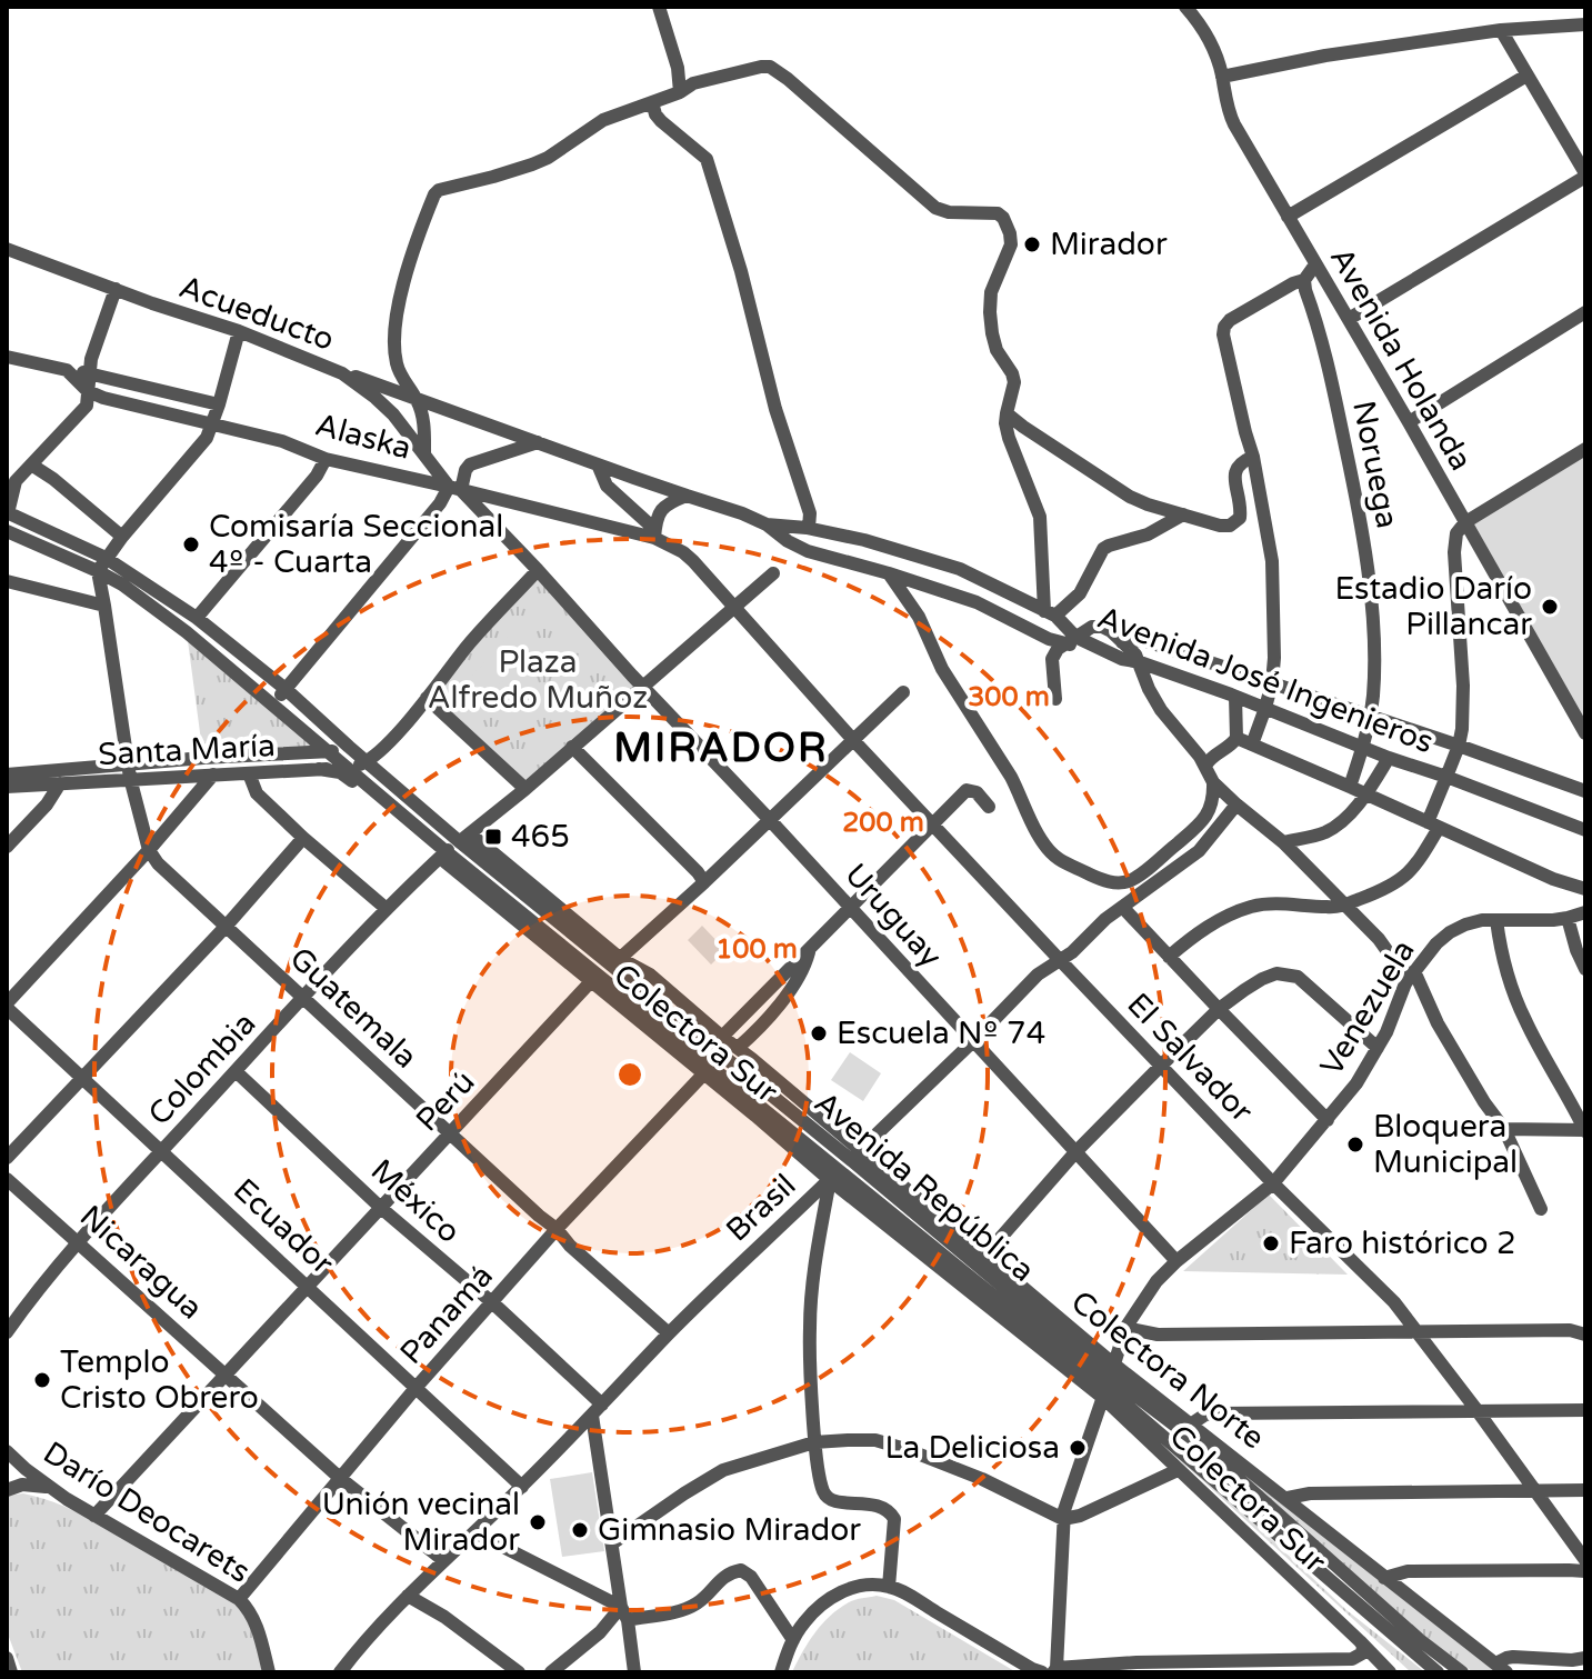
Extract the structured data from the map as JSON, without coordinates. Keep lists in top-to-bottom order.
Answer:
{
  "streets": {
    "street": [
      "Acueducto",
      "Avenida Holanda",
      "Alaska",
      "Noruega",
      "Avenida José Ingenieros",
      "Santa María",
      "Uruguay",
      "Guatemala",
      "Venezuela",
      "Colectora Sur",
      "El Salvador",
      "Colombia",
      "Perú",
      "Avenida República",
      "México",
      "Brasil",
      "Ecuador",
      "Nicaragua",
      "Panamá",
      "Colectora Norte",
      "Darío Deocarets"
    ]
  },
  "crossings": [
    ["Acueducto", "Alaska"],
    ["Acueducto", "Avenida José Ingenieros"],
    ["Acueducto", "Uruguay"],
    ["Alaska", "Uruguay"],
    ["Alaska", "El Salvador"],
    ["Noruega", "Avenida José Ingenieros"],
    ["Santa María", "Guatemala"],
    ["Santa María", "Colectora Sur"],
    ["Uruguay", "Venezuela"],
    ["Uruguay", "Perú"],
    ["Uruguay", "Brasil"],
    ["Guatemala", "Colombia"],
    ["Guatemala", "Perú"],
    ["Guatemala", "Brasil"],
    ["Guatemala", "Panamá"],
    ["Venezuela", "Colectora Sur"],
    ["Venezuela", "El Salvador"],
    ["Venezuela", "Colectora Norte"],
    ["Colectora Sur", "Colombia"],
    ["Colectora Sur", "Perú"],
    ["Colectora Sur", "Avenida República"],
    ["Colectora Sur", "Brasil"],
    ["Colectora Sur", "Panamá"],
    ["Colectora Sur", "Colectora Norte"],
    ["El Salvador", "Perú"],
    ["El Salvador", "Brasil"],
    ["Colombia", "México"],
    ["Colombia", "Ecuador"],
    ["Colombia", "Nicaragua"],
    ["Colombia", "Colectora Norte"],
    ["Perú", "Avenida República"],
    ["Perú", "México"],
    ["Perú", "Ecuador"],
    ["Perú", "Nicaragua"],
    ["Perú", "Colectora Norte"],
    ["Perú", "Darío Deocarets"],
    ["Avenida República", "Brasil"],
    ["Avenida República", "Colectora Norte"],
    ["México", "Brasil"],
    ["México", "Panamá"],
    ["Brasil", "Ecuador"],
    ["Brasil", "Nicaragua"],
    ["Brasil", "Colectora Norte"],
    ["Ecuador", "Panamá"],
    ["Nicaragua", "Panamá"],
    ["Panamá", "Darío Deocarets"]
  ],
  "districts": ["MIRADOR"],
  "parks": ["Plaza Alfredo Muñoz"],
  "places": {
    "other": [
      "Mirador",
      "Comisaría Seccional 4º - Cuarta",
      "Estadio Darío Pillancar",
      "Escuela Nº 74",
      "Bloquera Municipal",
      "Faro histórico 2",
      "Templo Cristo Obrero",
      "La Deliciosa",
      "Unión vecinal Mirador",
      "Gimnasio Mirador"
    ],
    "transit": ["465"]
  },
  "rings": ["300 m", "200 m", "100 m"]
}
